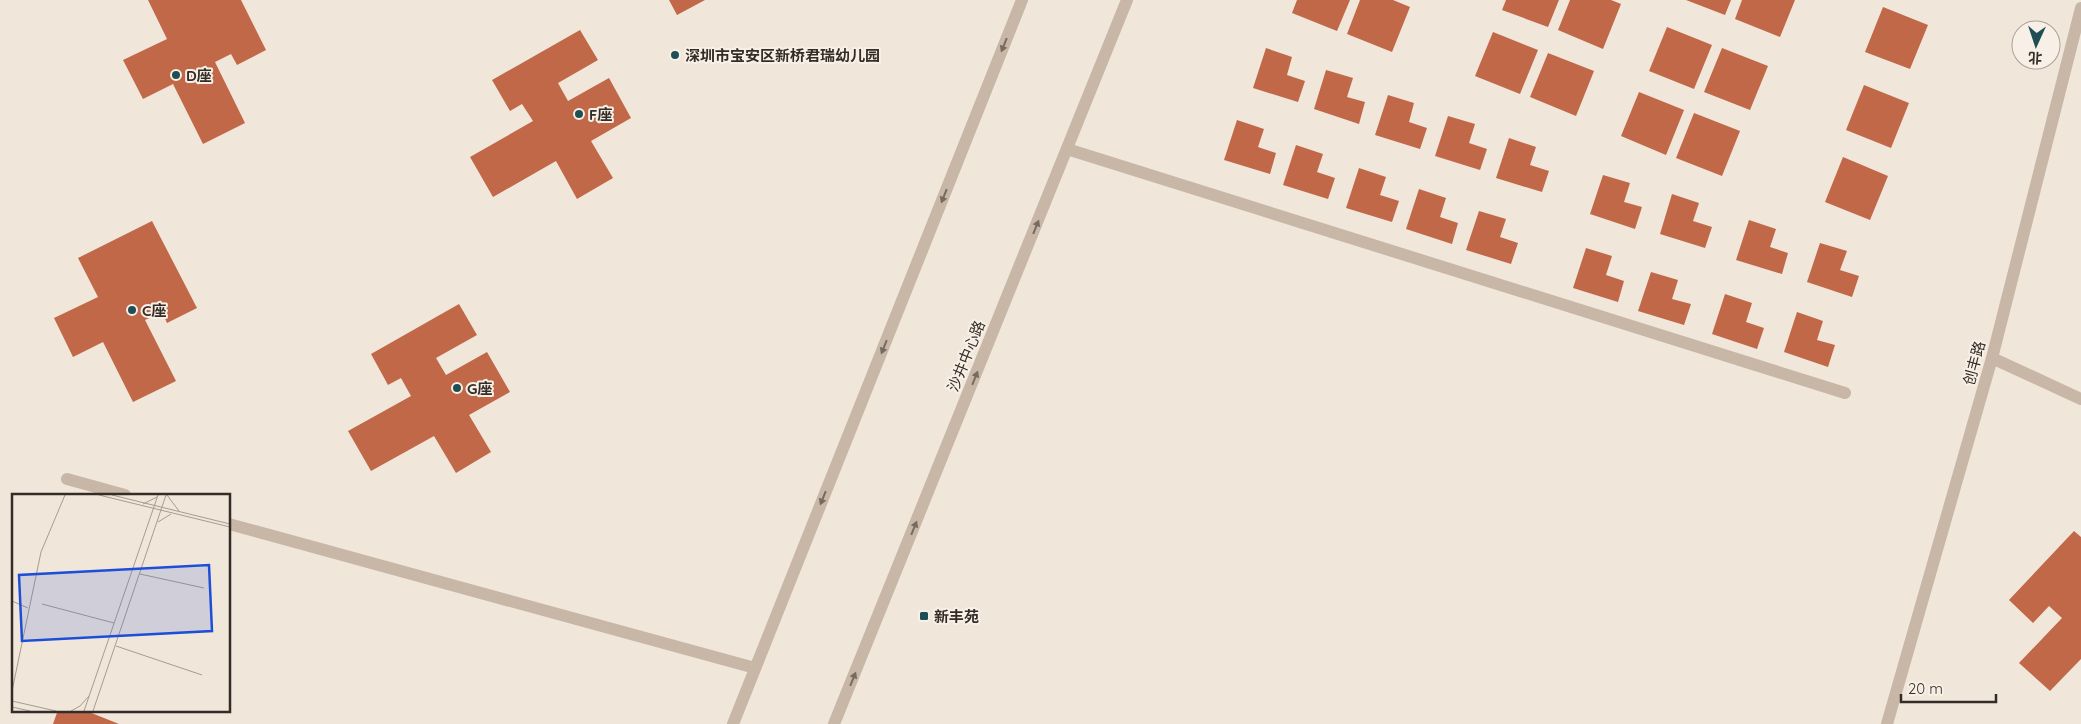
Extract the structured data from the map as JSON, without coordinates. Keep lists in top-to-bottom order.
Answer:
{
  "streets": {
    "street": ["沙井中心路", "创丰路"]
  },
  "places": {
    "other": [
      "深圳市宝安区新桥君瑞幼儿园",
      "D座",
      "F座",
      "C座",
      "G座"
    ],
    "transit": ["新丰苑"]
  },
  "scale_bar": "20 m",
  "north": "bottom"
}
